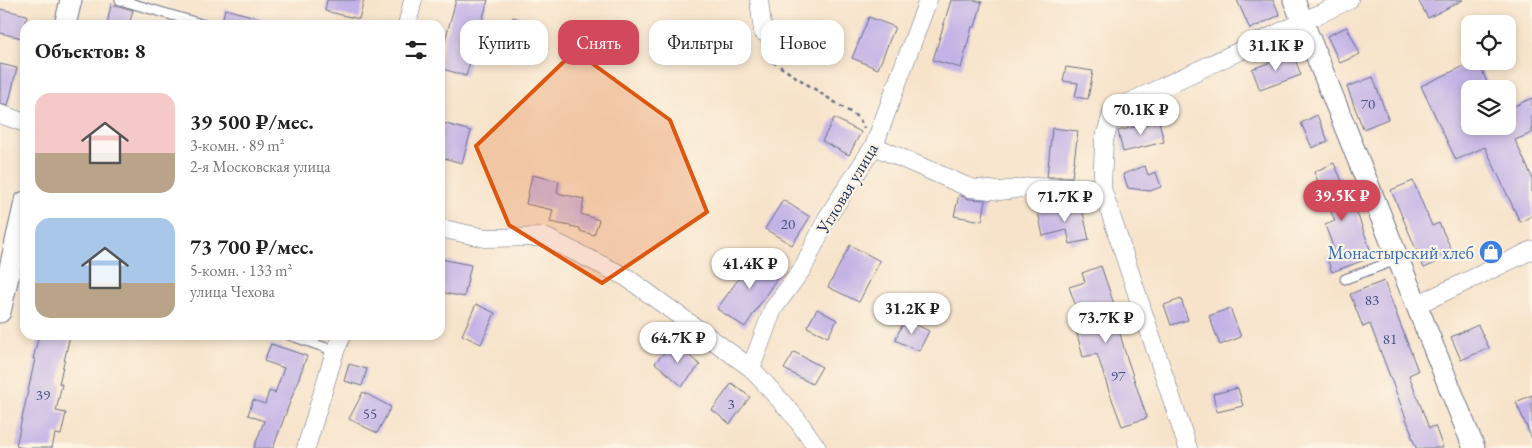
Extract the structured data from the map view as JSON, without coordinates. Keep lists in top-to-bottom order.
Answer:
{
  "streets": {
    "street": ["Угловая улица"]
  },
  "places": {
    "shop": ["Монастырский хлеб"]
  },
  "house_numbers": [
    "70",
    "20",
    "83",
    "81",
    "97",
    "39",
    "3",
    "55"
  ],
  "page": {
    "chip": [
      "Купить",
      "Снять",
      "Фильтры",
      "Новое"
    ],
    "heading": "Объектов: 8",
    "price": [
      "31.1K ₽",
      "70.1K ₽",
      "39.5K ₽",
      "71.7K ₽",
      "41.4K ₽",
      "31.2K ₽",
      "73.7K ₽",
      "64.7K ₽"
    ],
    "list": [
      {
        "name": "39 500 ₽/мес.",
        "note": "3-комн. · 89 m² · 2-я Московская улица"
      },
      {
        "name": "73 700 ₽/мес.",
        "note": "5-комн. · 133 m² · улица Чехова"
      }
    ]
  }
}
